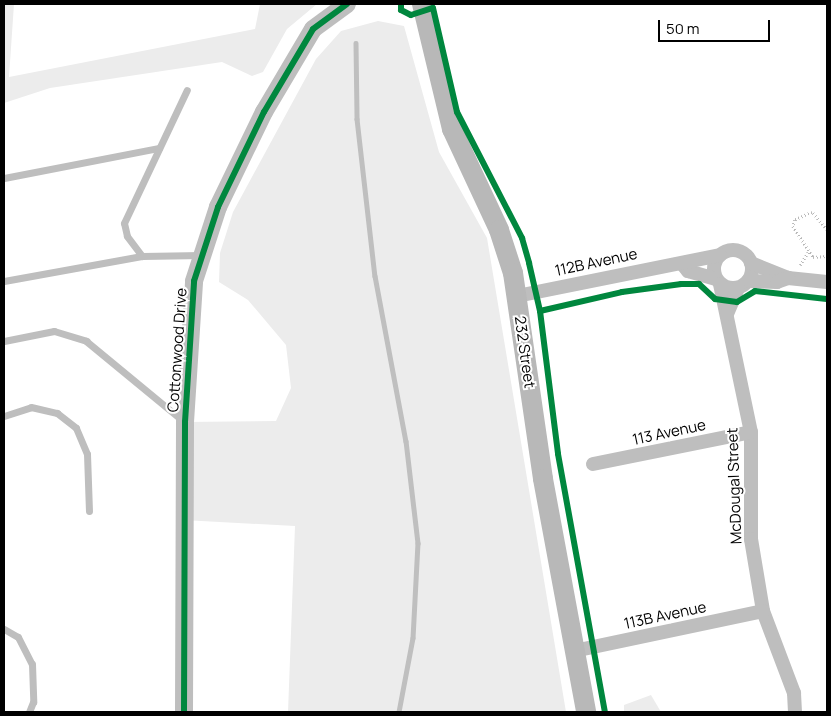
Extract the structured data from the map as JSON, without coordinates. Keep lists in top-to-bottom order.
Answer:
{
  "streets": {
    "main road": ["232 Street"],
    "street": [
      "112B Avenue",
      "Cottonwood Drive",
      "113 Avenue",
      "McDougal Street",
      "113B Avenue"
    ]
  },
  "crossings": [
    ["112B Avenue", "232 Street"],
    ["112B Avenue", "McDougal Street"],
    ["232 Street", "113B Avenue"],
    ["113 Avenue", "McDougal Street"],
    ["McDougal Street", "113B Avenue"]
  ],
  "scale_bar": "50 m"
}
